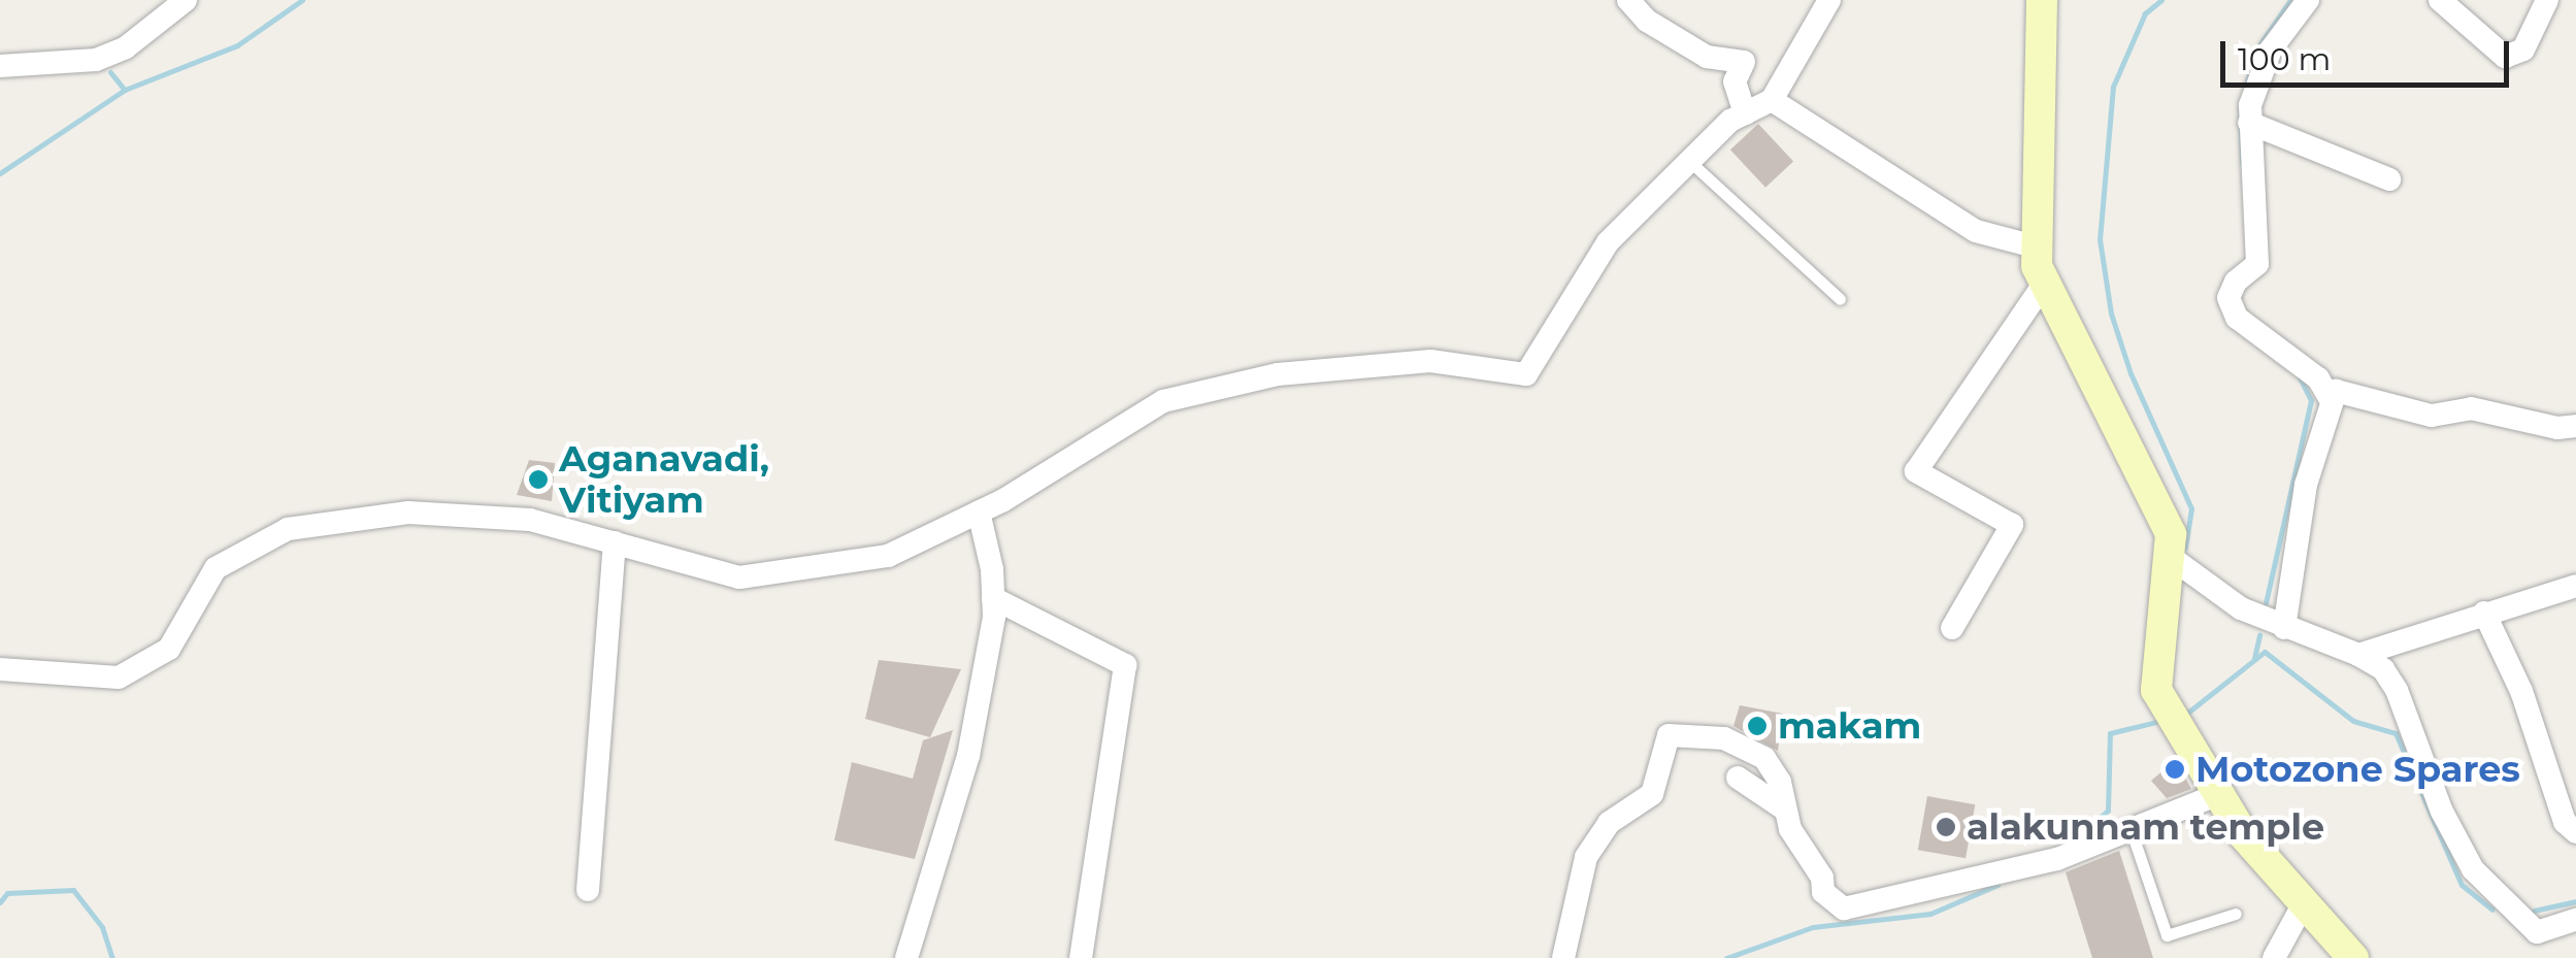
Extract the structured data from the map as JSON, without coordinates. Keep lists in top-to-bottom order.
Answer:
{
  "places": [
    "Aganavadi, Vitiyam",
    "makam",
    "Motozone Spares",
    "alakunnam temple"
  ],
  "scale_bar": "100 m"
}
